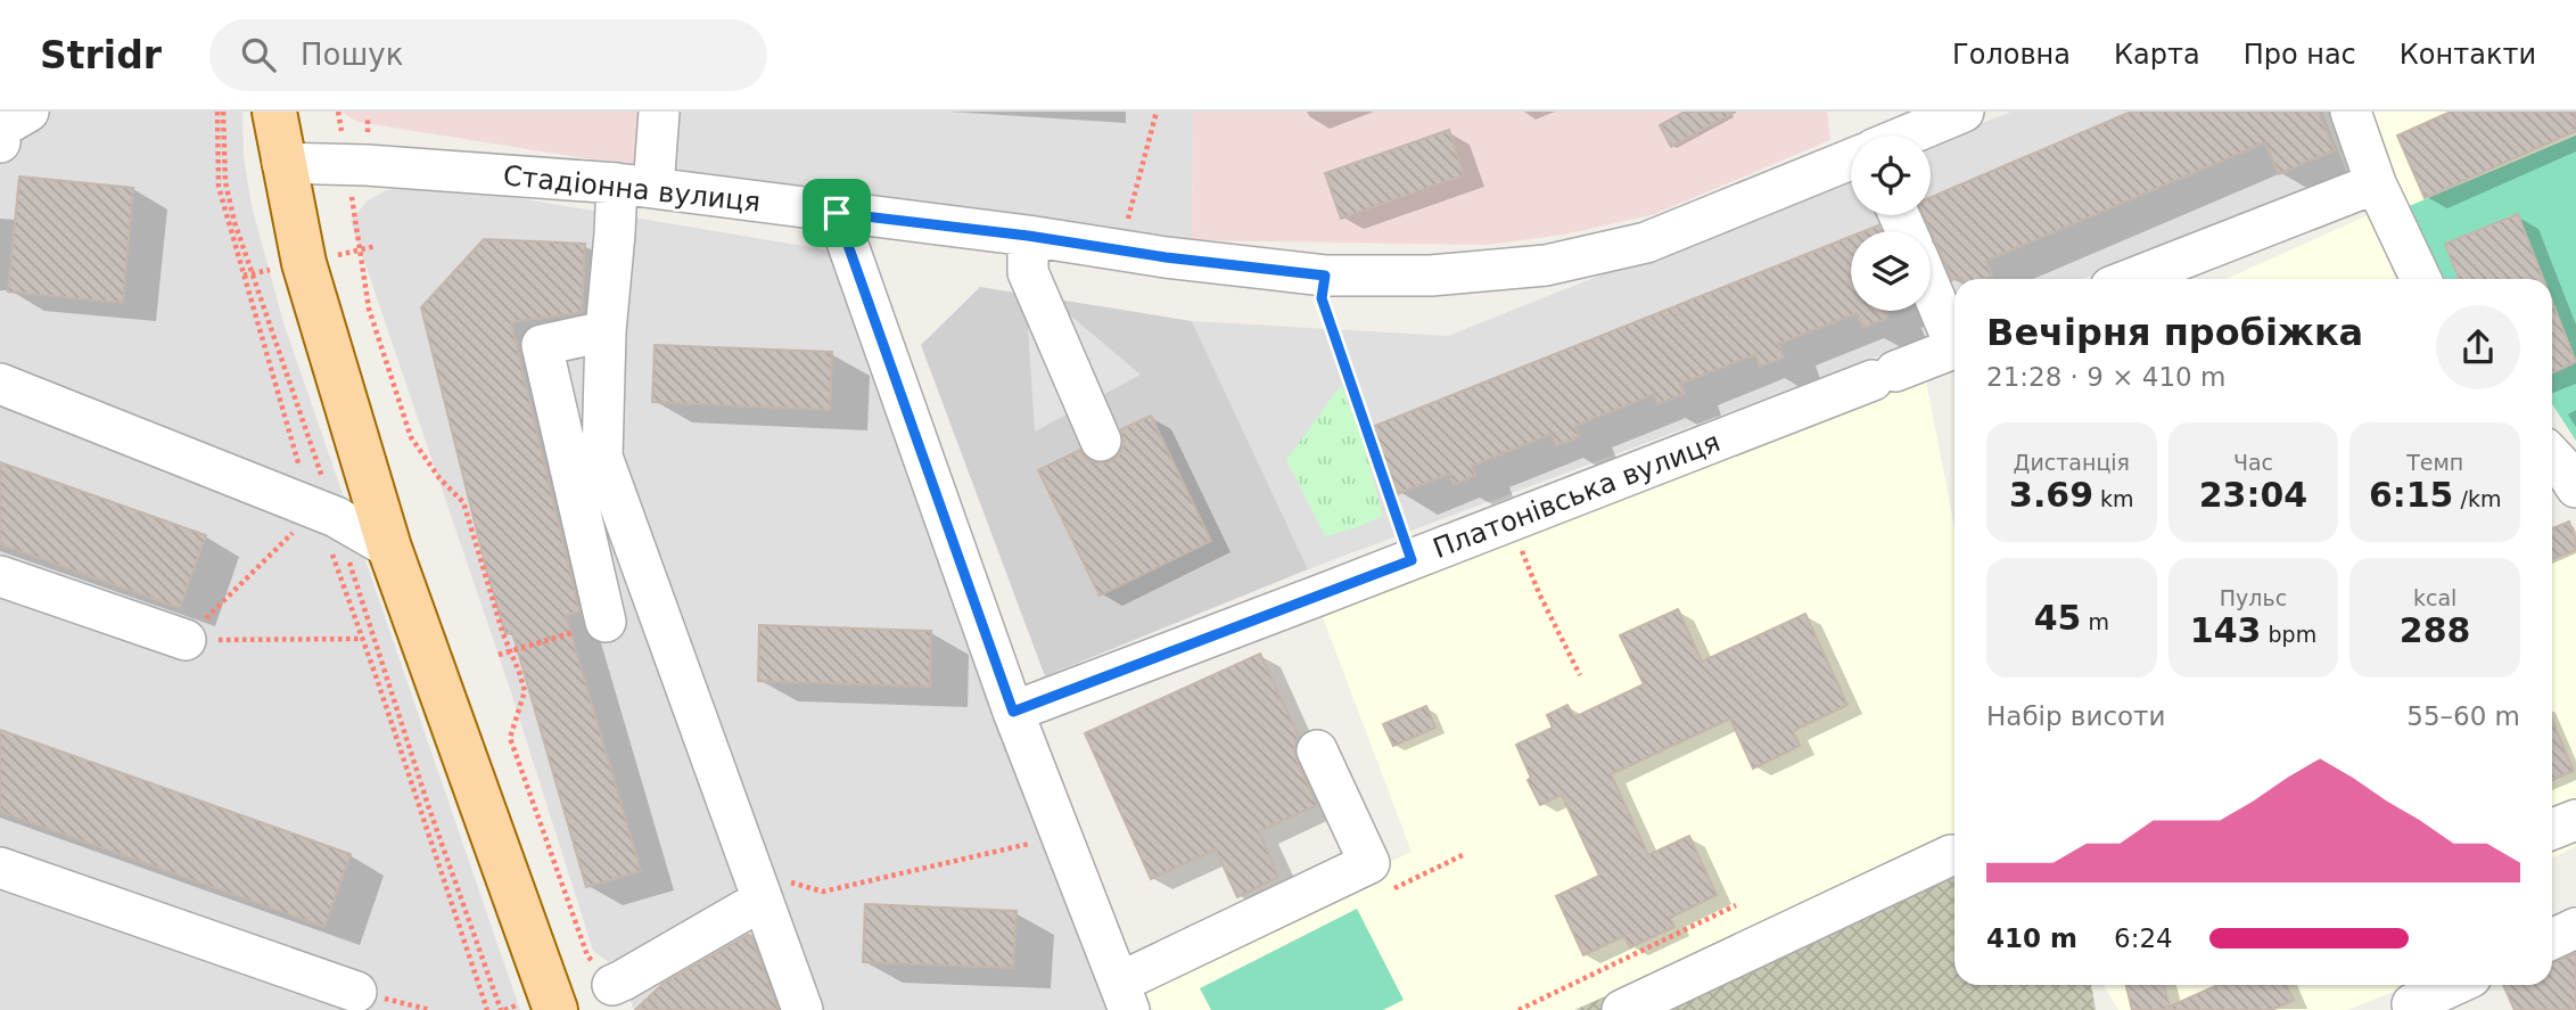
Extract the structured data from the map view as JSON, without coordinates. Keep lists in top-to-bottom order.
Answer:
{
  "streets": {
    "street": ["Стадіонна вулиця", "Платонівська вулиця"]
  },
  "page": {
    "header": "Stridr",
    "search": "Пошук",
    "nav": [
      "Головна",
      "Карта",
      "Про нас",
      "Контакти"
    ],
    "heading": ["Вечірня пробіжка", "21:28 · 9 × 410 m"],
    "stats": [
      ["Дистанція", "3.69 km"],
      ["Час", "23:04"],
      ["Темп", "6:15 /km"],
      ["45 m"],
      ["Пульс", "143 bpm"],
      ["kcal", "288"]
    ],
    "chart": ["Набір висоти", "55–60 m"],
    "list": [
      {
        "name": "410 m",
        "note": "6:24"
      }
    ]
  }
}
